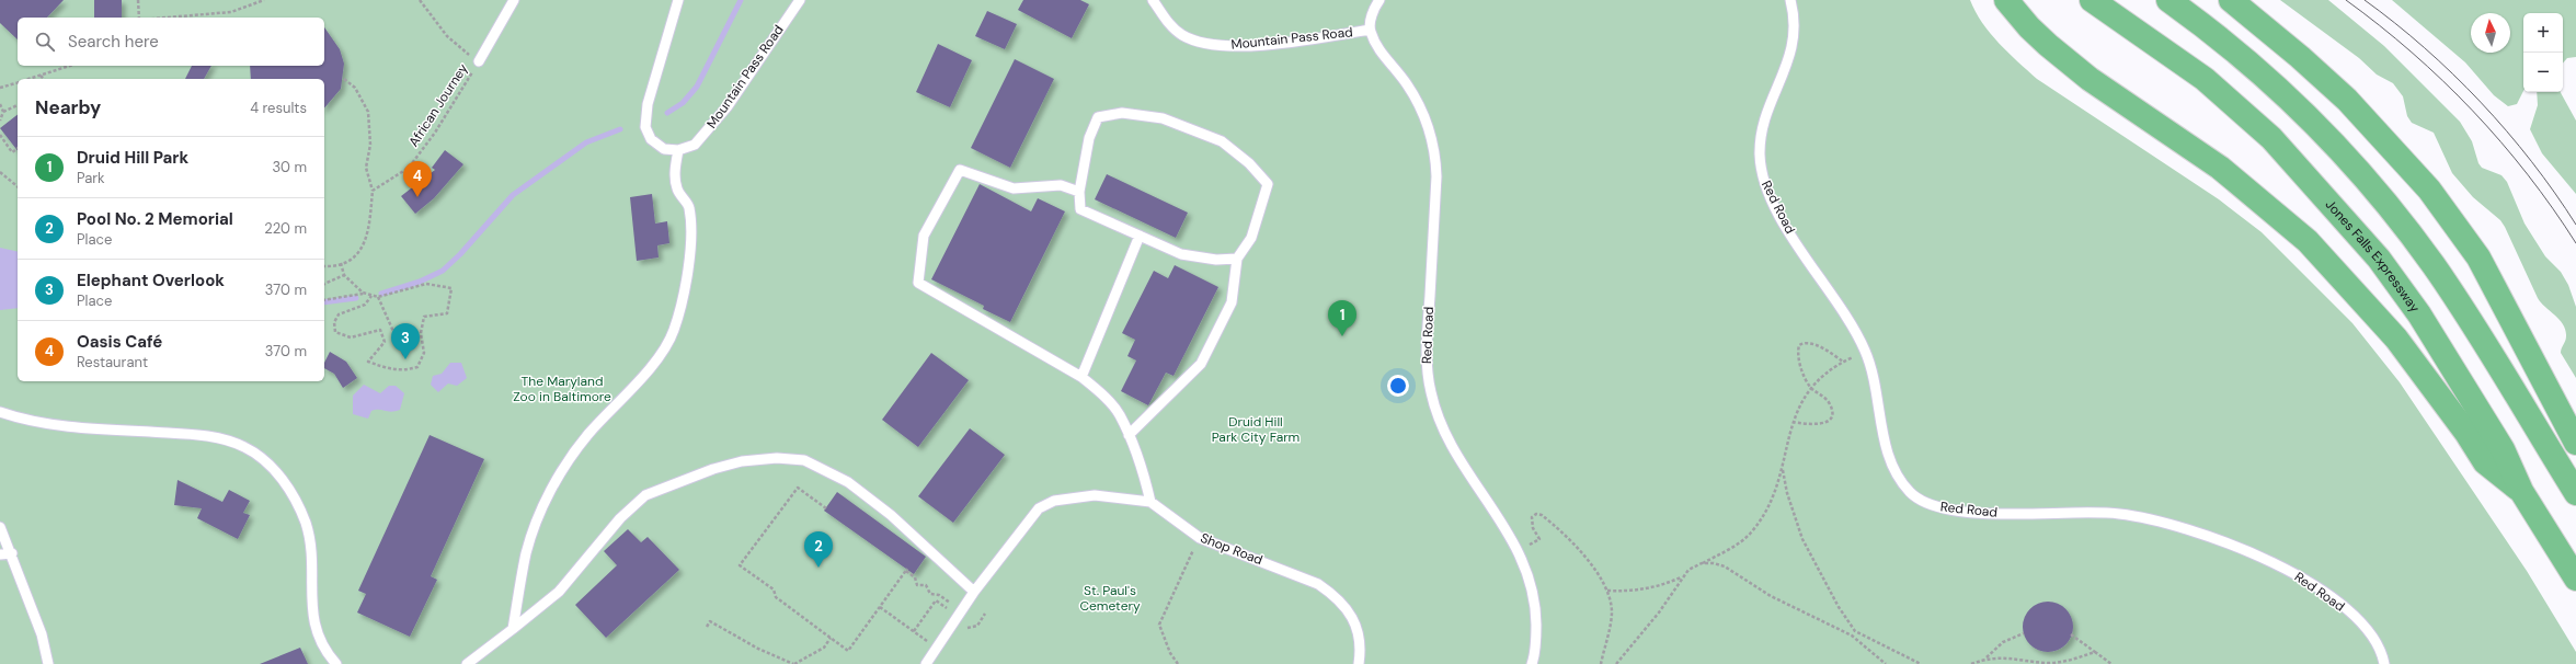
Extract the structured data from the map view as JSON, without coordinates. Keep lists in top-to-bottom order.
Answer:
{
  "streets": {
    "highway": ["Jones Falls Expressway"],
    "lane": ["Mountain Pass Road", "Red Road", "Shop Road"],
    "path": ["African Journey"]
  },
  "crossings": [
    ["Mountain Pass Road", "Red Road"]
  ],
  "parks": ["The Maryland Zoo in Baltimore", "Druid Hill Park City Farm", "St. Paul's Cemetery"],
  "north": "top",
  "page": {
    "map_buttons": ["+", "−"],
    "search": "Search here",
    "heading": ["Nearby", "4 results"],
    "list": [
      {
        "mark": "1",
        "name": "Druid Hill Park",
        "note": "Park",
        "value": "30 m"
      },
      {
        "mark": "2",
        "name": "Pool No. 2 Memorial",
        "note": "Place",
        "value": "220 m"
      },
      {
        "mark": "3",
        "name": "Elephant Overlook",
        "note": "Place",
        "value": "370 m"
      },
      {
        "mark": "4",
        "name": "Oasis Café",
        "note": "Restaurant",
        "value": "370 m"
      }
    ],
    "pins": [
      "4",
      "1",
      "3",
      "2"
    ]
  }
}
